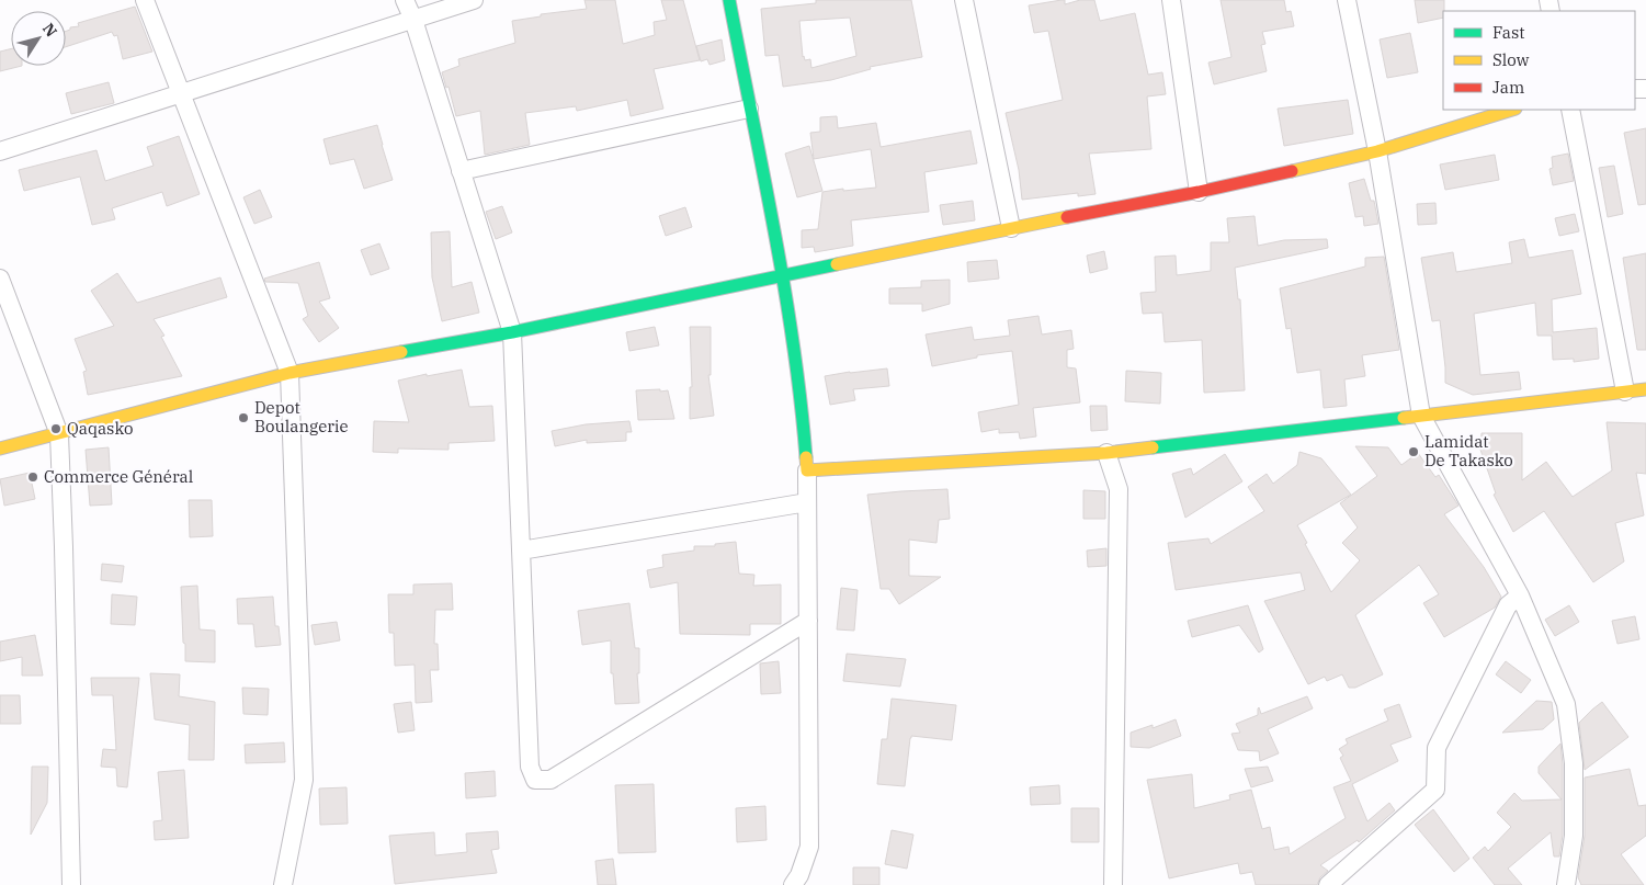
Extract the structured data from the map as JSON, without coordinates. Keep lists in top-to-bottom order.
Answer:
{
  "places": [
    "Depot Boulangerie",
    "Qaqasko",
    "Lamidat De Takasko",
    "Commerce Général"
  ],
  "legend": ["Fast", "Slow", "Jam"],
  "north": "top right"
}
